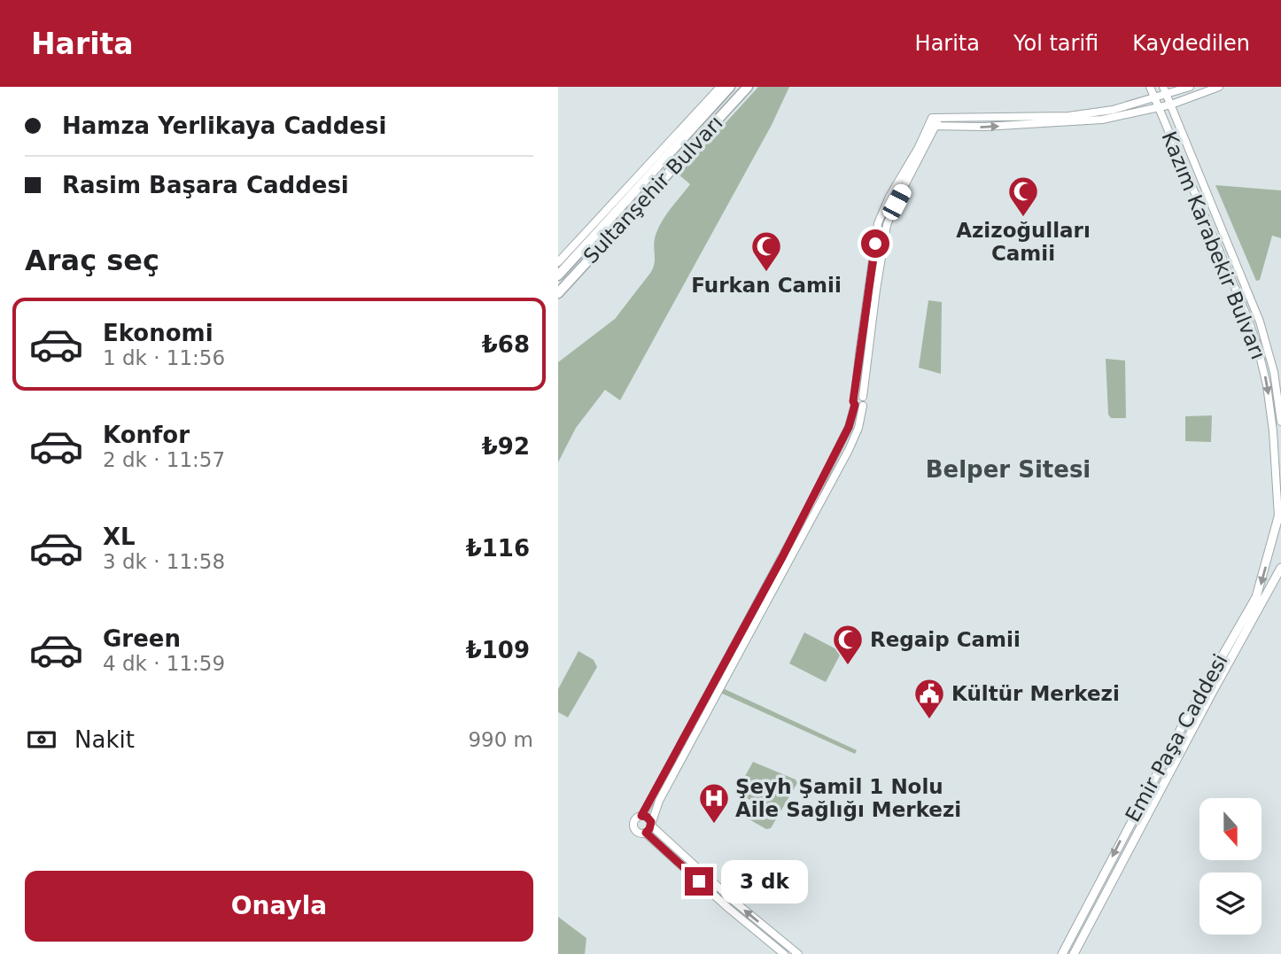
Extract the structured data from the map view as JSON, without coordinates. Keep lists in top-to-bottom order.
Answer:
{
  "streets": {
    "highway": ["Sultanşehir Bulvarı"],
    "main road": ["Emir Paşa Caddesi"],
    "street": ["Kazım Karabekir Bulvarı"]
  },
  "crossings": [
    ["Kazım Karabekir Bulvarı", "Emir Paşa Caddesi"]
  ],
  "districts": ["Belper Sitesi"],
  "places": {
    "mosque": ["Azizoğulları Camii", "Furkan Camii", "Regaip Camii"],
    "public building": ["Kültür Merkezi"],
    "hospital": ["Şeyh Şamil 1 Nolu Aile Sağlığı Merkezi"]
  },
  "north": "bottom",
  "page": {
    "header": "Harita",
    "nav": ["Harita", "Yol tarifi", "Kaydedilen"],
    "banner": ["Hamza Yerlikaya Caddesi", "Rasim Başara Caddesi"],
    "heading": "Araç seç",
    "list": [
      {
        "name": "Ekonomi",
        "note": "1 dk · 11:56",
        "value": "₺68"
      },
      {
        "name": "Konfor",
        "note": "2 dk · 11:57",
        "value": "₺92"
      },
      {
        "name": "XL",
        "note": "3 dk · 11:58",
        "value": "₺116"
      },
      {
        "name": "Green",
        "note": "4 dk · 11:59",
        "value": "₺109"
      }
    ],
    "pay": ["Nakit", "990 m"],
    "buttons": "Onayla",
    "bubble": "3 dk"
  }
}
